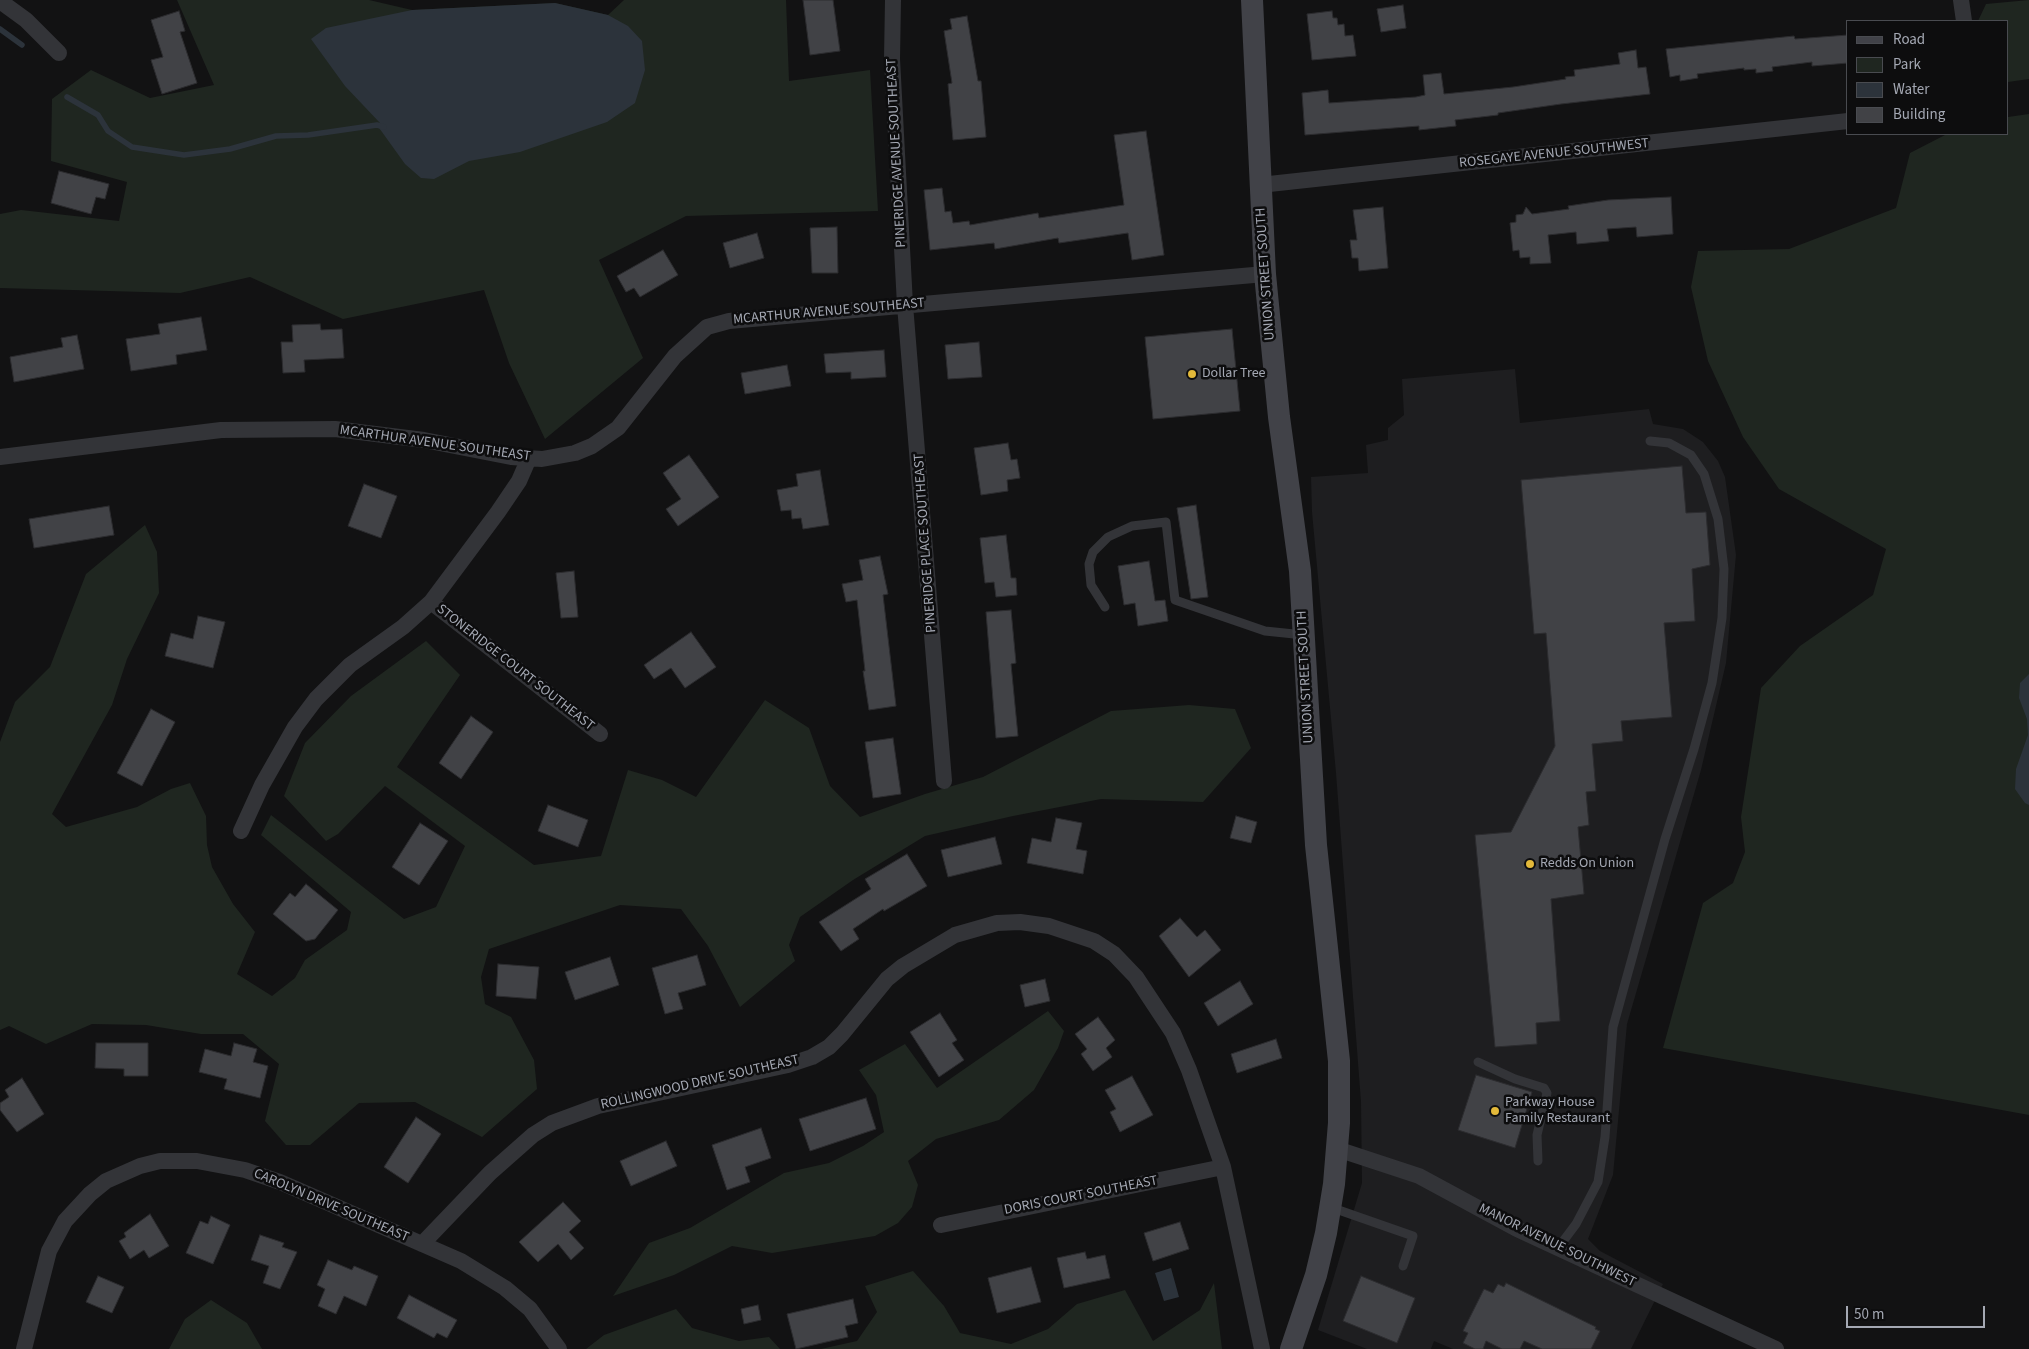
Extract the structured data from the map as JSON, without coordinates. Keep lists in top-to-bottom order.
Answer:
{
  "streets": {
    "main road": ["UNION STREET SOUTH"],
    "street": [
      "PINERIDGE AVENUE SOUTHEAST",
      "ROSEGAYE AVENUE SOUTHWEST",
      "MCARTHUR AVENUE SOUTHEAST",
      "PINERIDGE PLACE SOUTHEAST",
      "STONERIDGE COURT SOUTHEAST",
      "ROLLINGWOOD DRIVE SOUTHEAST",
      "DORIS COURT SOUTHEAST",
      "CAROLYN DRIVE SOUTHEAST",
      "MANOR AVENUE SOUTHWEST"
    ]
  },
  "crossings": [
    ["PINERIDGE AVENUE SOUTHEAST", "MCARTHUR AVENUE SOUTHEAST"],
    ["PINERIDGE AVENUE SOUTHEAST", "PINERIDGE PLACE SOUTHEAST"],
    ["ROSEGAYE AVENUE SOUTHWEST", "UNION STREET SOUTH"],
    ["UNION STREET SOUTH", "MCARTHUR AVENUE SOUTHEAST"],
    ["UNION STREET SOUTH", "MANOR AVENUE SOUTHWEST"],
    ["MCARTHUR AVENUE SOUTHEAST", "PINERIDGE PLACE SOUTHEAST"],
    ["ROLLINGWOOD DRIVE SOUTHEAST", "DORIS COURT SOUTHEAST"],
    ["ROLLINGWOOD DRIVE SOUTHEAST", "CAROLYN DRIVE SOUTHEAST"]
  ],
  "places": ["Dollar Tree", "Redds On Union", "Parkway House Family Restaurant"],
  "legend": [
    "Road",
    "Park",
    "Water",
    "Building"
  ],
  "scale_bar": "50 m"
}
